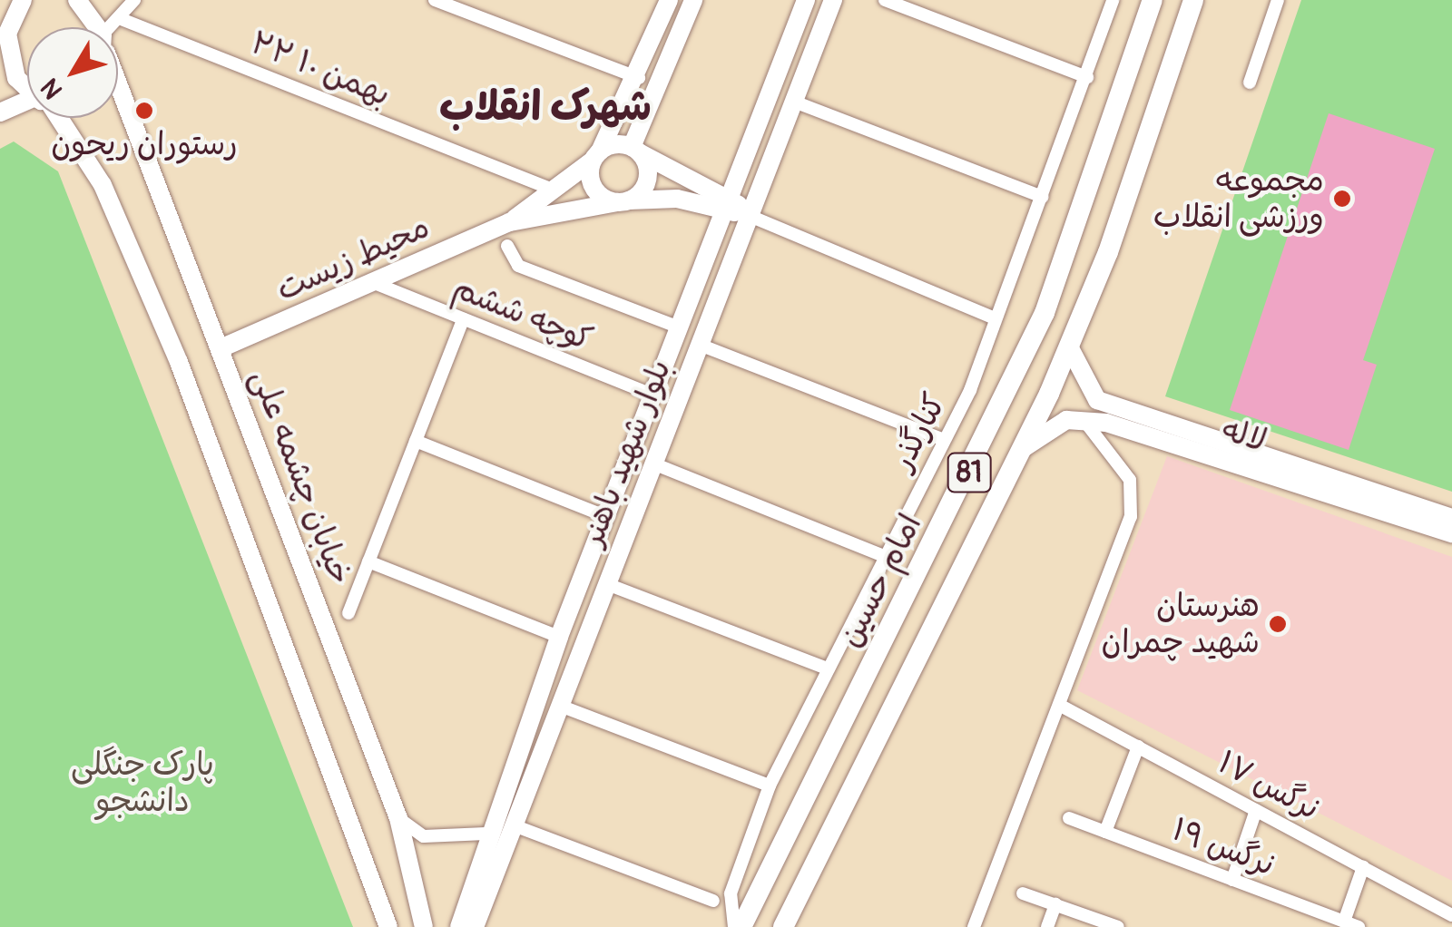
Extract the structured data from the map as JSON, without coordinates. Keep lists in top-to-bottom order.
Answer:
{
  "streets": {
    "main road": ["81", "امام حسین"],
    "street": [
      "۲۲ بهمن ۱۰",
      "محیط زیست",
      "کوچه ششم",
      "کنارگذر",
      "لاله",
      "بلوار شهید باهنر",
      "خیابان چشمه علی",
      "نرگس ۱۷",
      "نرگس ۱۹"
    ]
  },
  "crossings": [
    ["۲۲ بهمن ۱۰", "محیط زیست"],
    ["محیط زیست", "کوچه ششم"],
    ["محیط زیست", "بلوار شهید باهنر"],
    ["محیط زیست", "خیابان چشمه علی"],
    ["کوچه ششم", "بلوار شهید باهنر"]
  ],
  "districts": ["شهرک انقلاب"],
  "parks": ["پارک جنگلی دانشجو"],
  "places": ["رستوران ریحون", "مجموعه ورزشی انقلاب", "هنرستان شهید چمران"],
  "north": "bottom left"
}
